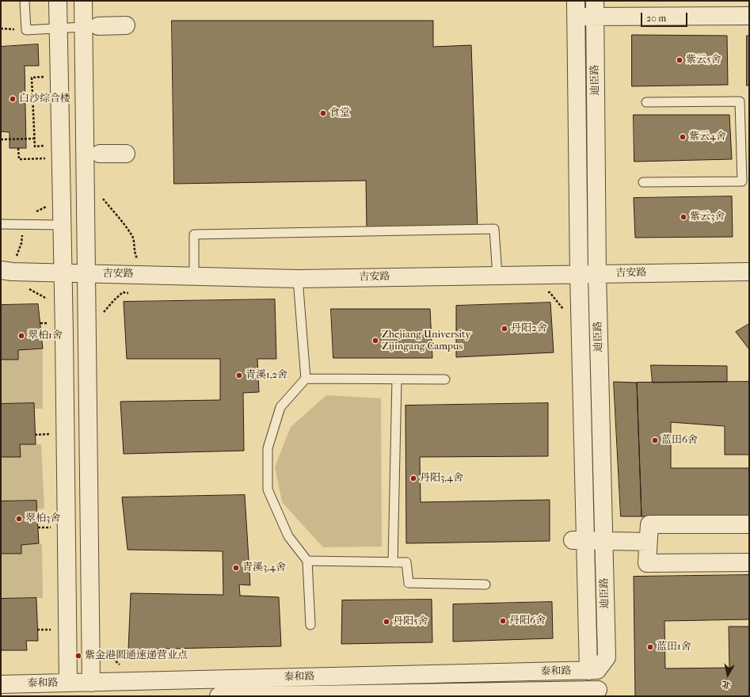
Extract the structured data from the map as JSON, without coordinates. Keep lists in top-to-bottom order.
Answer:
{
  "streets": {
    "street": ["迪臣路", "吉安路", "泰和路"]
  },
  "crossings": [
    ["迪臣路", "吉安路"],
    ["迪臣路", "泰和路"]
  ],
  "places": [
    "紫云5舍",
    "白沙综合楼",
    "食堂",
    "紫云4舍",
    "紫云3舍",
    "丹阳2舍",
    "翠柏1舍",
    "Zhejiang University Zijingang Campus",
    "青溪1,2舍",
    "蓝田6舍",
    "丹阳3,4舍",
    "翠柏3舍",
    "青溪3,4舍",
    "丹阳6舍",
    "丹阳5舍",
    "蓝田1舍",
    "紫金港圆通速递营业点"
  ],
  "scale_bar": "20 m",
  "north": "bottom"
}
